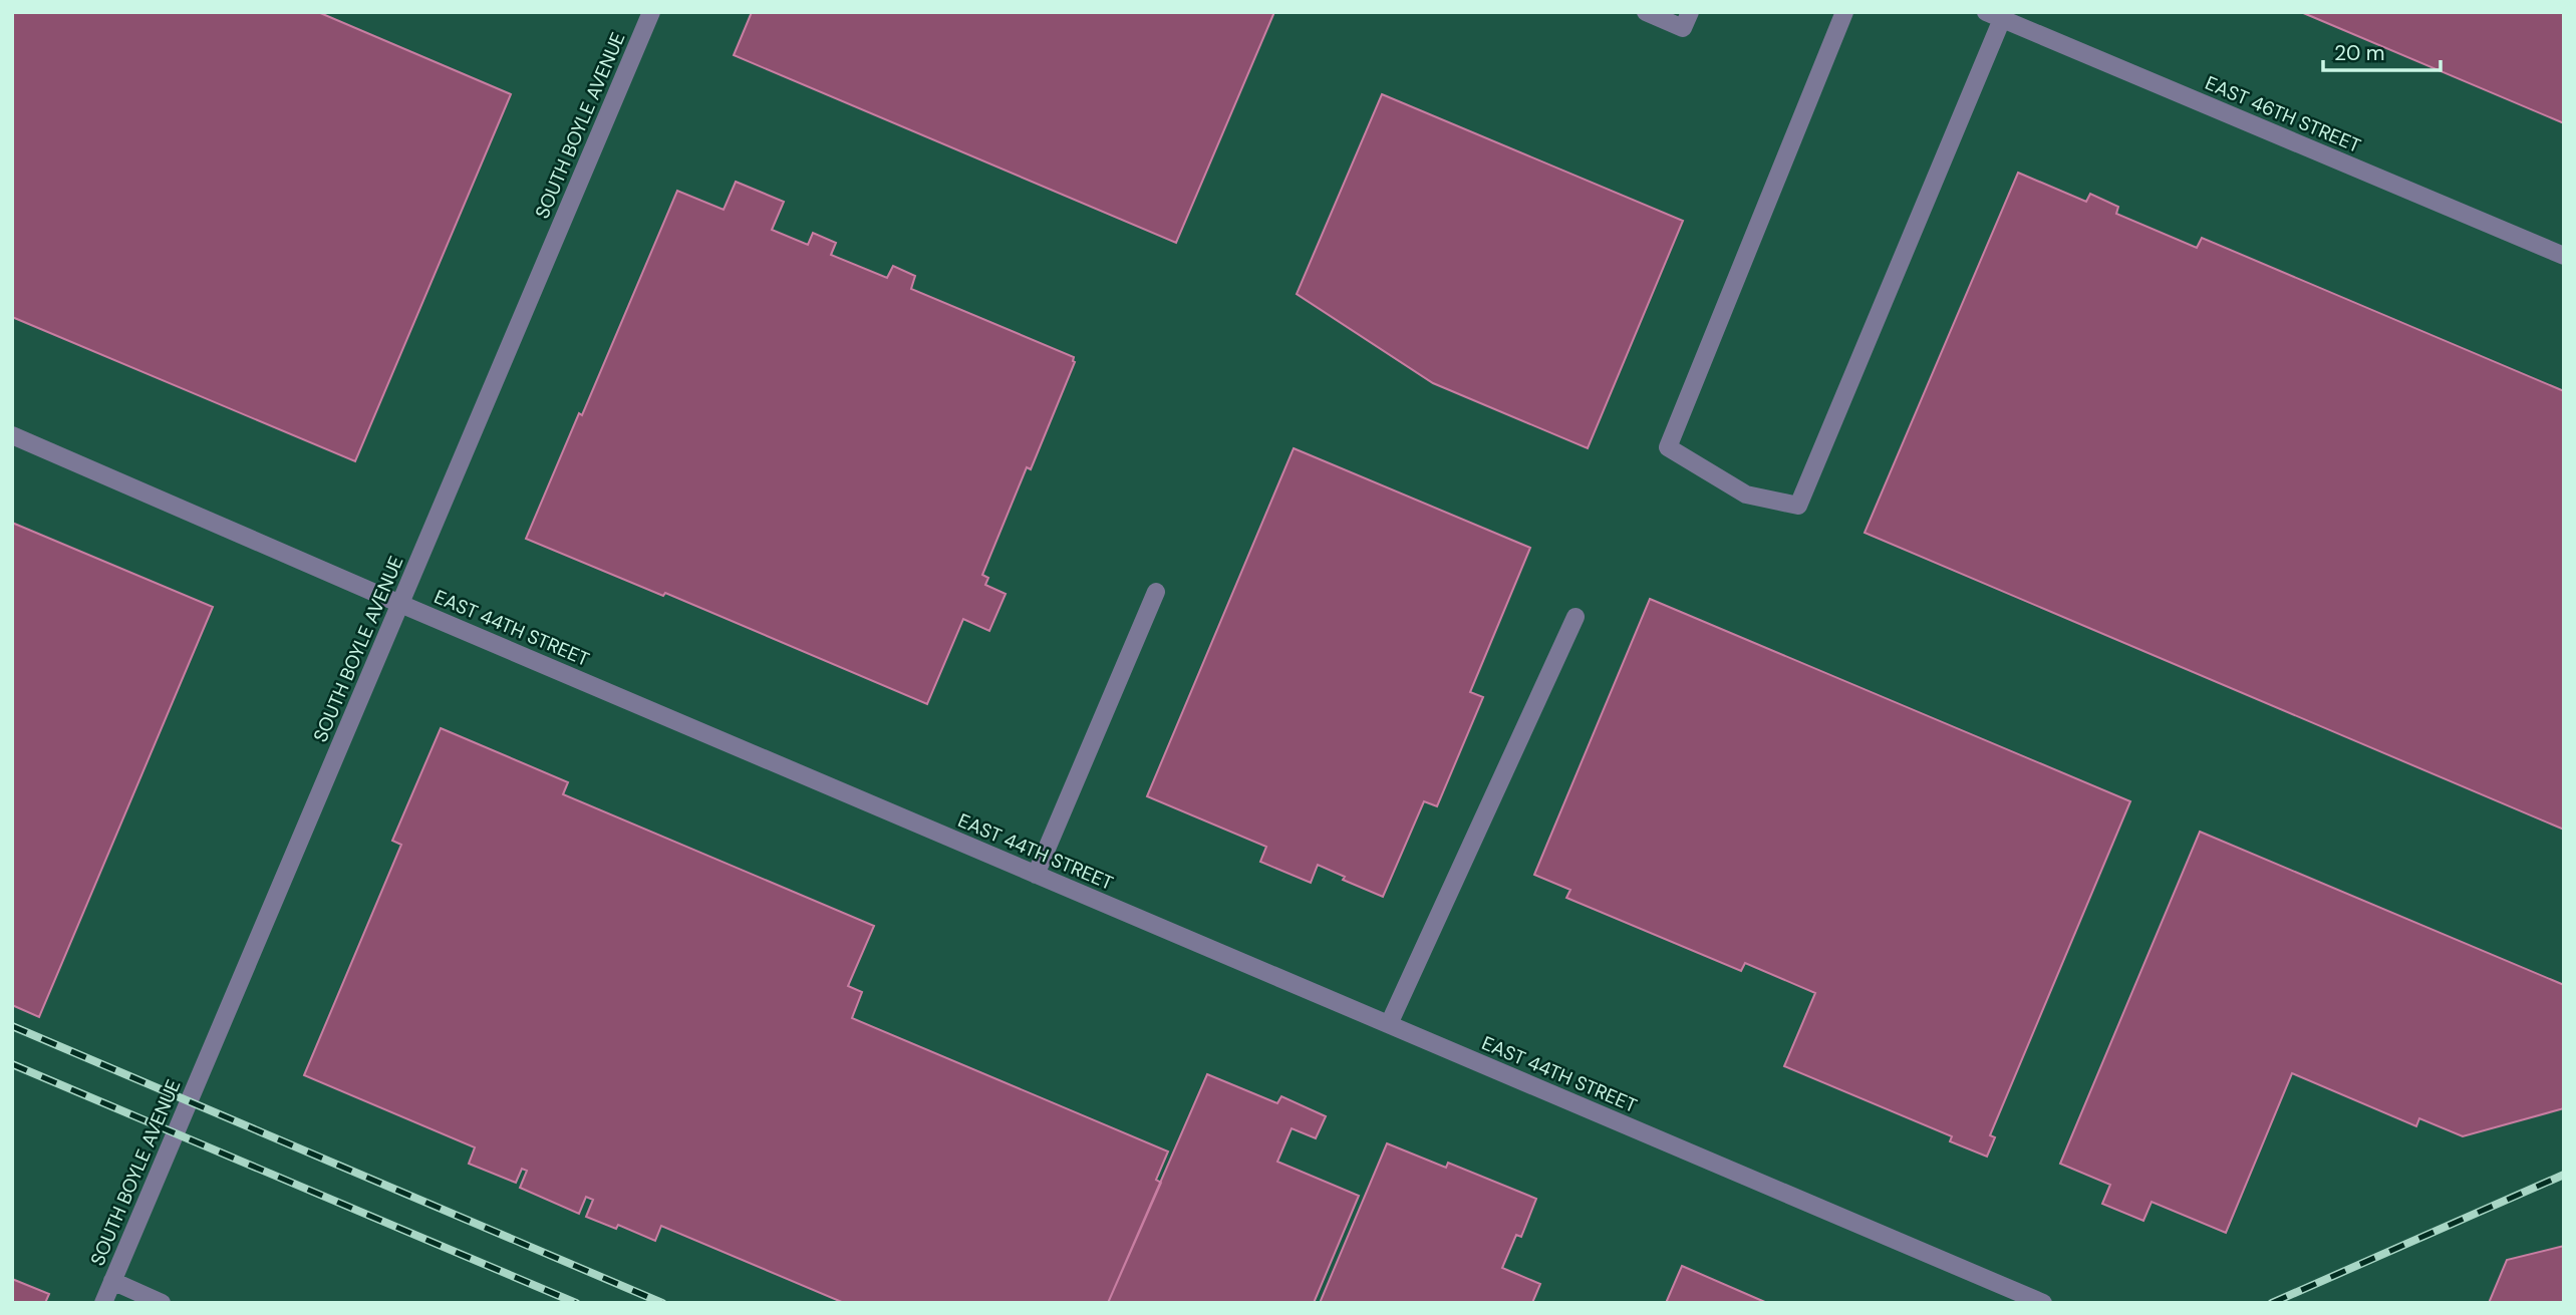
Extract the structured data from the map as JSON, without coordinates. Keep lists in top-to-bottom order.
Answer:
{
  "streets": {
    "street": ["EAST 46TH STREET", "SOUTH BOYLE AVENUE", "EAST 44TH STREET"]
  },
  "crossings": [
    ["SOUTH BOYLE AVENUE", "EAST 44TH STREET"]
  ],
  "scale_bar": "20 m"
}
